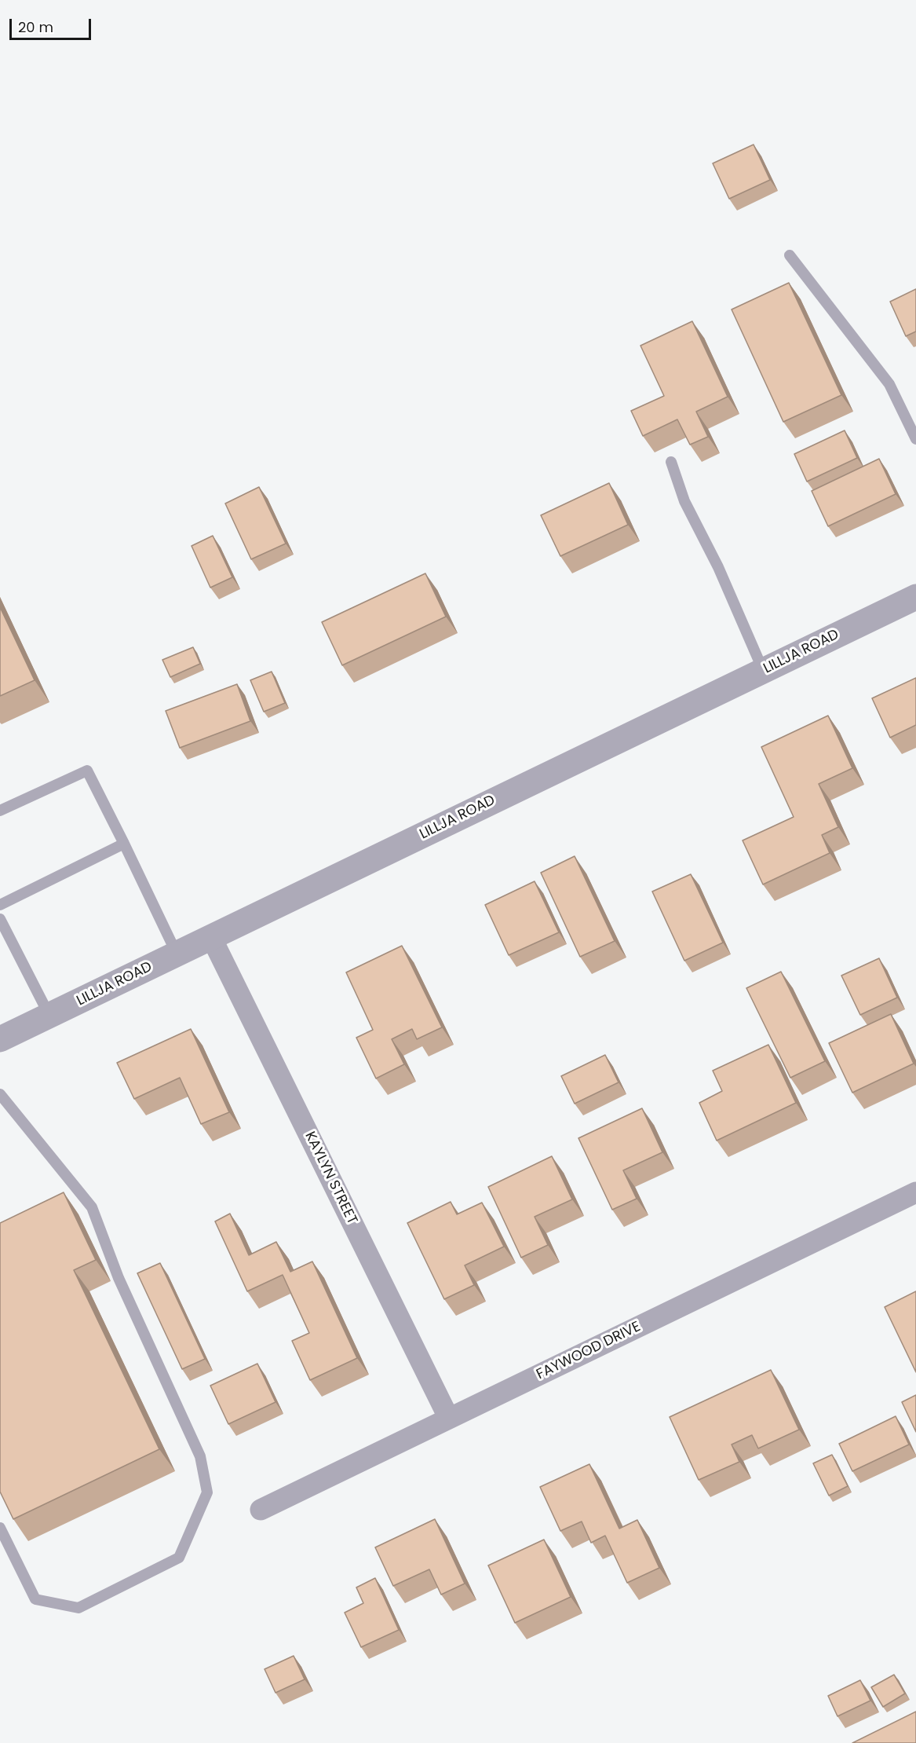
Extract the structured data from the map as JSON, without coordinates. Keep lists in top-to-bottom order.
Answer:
{
  "streets": {
    "street": ["LILLJA ROAD", "KAYLYN STREET", "FAYWOOD DRIVE"]
  },
  "crossings": [
    ["LILLJA ROAD", "KAYLYN STREET"],
    ["KAYLYN STREET", "FAYWOOD DRIVE"]
  ],
  "scale_bar": "20 m"
}
